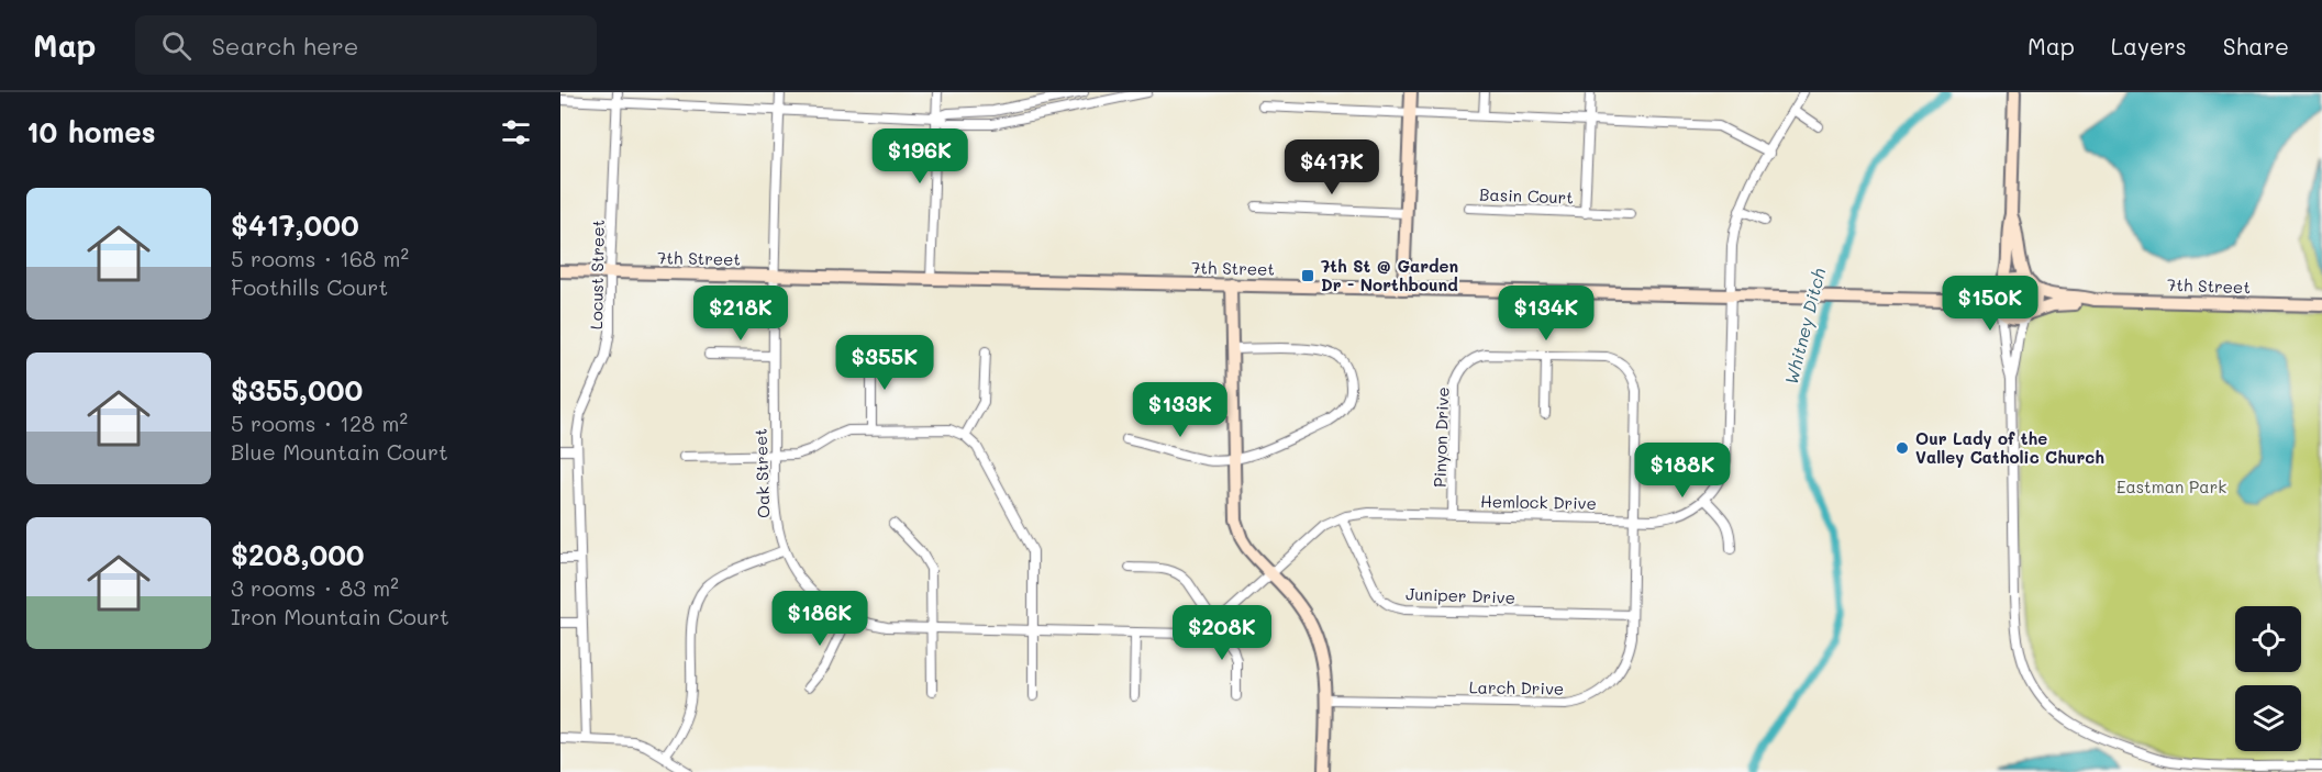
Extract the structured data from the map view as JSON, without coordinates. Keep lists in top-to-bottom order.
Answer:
{
  "streets": {
    "street": [
      "Basin Court",
      "7th Street",
      "Locust Street",
      "Pinyon Drive",
      "Oak Street",
      "Hemlock Drive",
      "Juniper Drive",
      "Larch Drive"
    ]
  },
  "crossings": [
    ["7th Street", "Locust Street"],
    ["7th Street", "Oak Street"],
    ["Pinyon Drive", "Hemlock Drive"],
    ["Pinyon Drive", "Larch Drive"],
    ["Oak Street", "Hemlock Drive"],
    ["Hemlock Drive", "Juniper Drive"],
    ["Hemlock Drive", "Larch Drive"],
    ["Juniper Drive", "Larch Drive"]
  ],
  "water": ["Whitney Ditch"],
  "parks": ["Eastman Park"],
  "places": {
    "transit": ["7th St @ Garden Dr - Northbound"],
    "other": ["Our Lady of the Valley Catholic Church"]
  },
  "page": {
    "header": "Map",
    "search": "Search here",
    "nav": ["Map", "Layers", "Share"],
    "heading": "10 homes",
    "price": [
      "$196K",
      "$417K",
      "$150K",
      "$218K",
      "$134K",
      "$355K",
      "$133K",
      "$188K",
      "$186K",
      "$208K"
    ],
    "list": [
      {
        "name": "$417,000",
        "note": "5 rooms · 168 m² · Foothills Court"
      },
      {
        "name": "$355,000",
        "note": "5 rooms · 128 m² · Blue Mountain Court"
      },
      {
        "name": "$208,000",
        "note": "3 rooms · 83 m² · Iron Mountain Court"
      }
    ]
  }
}
